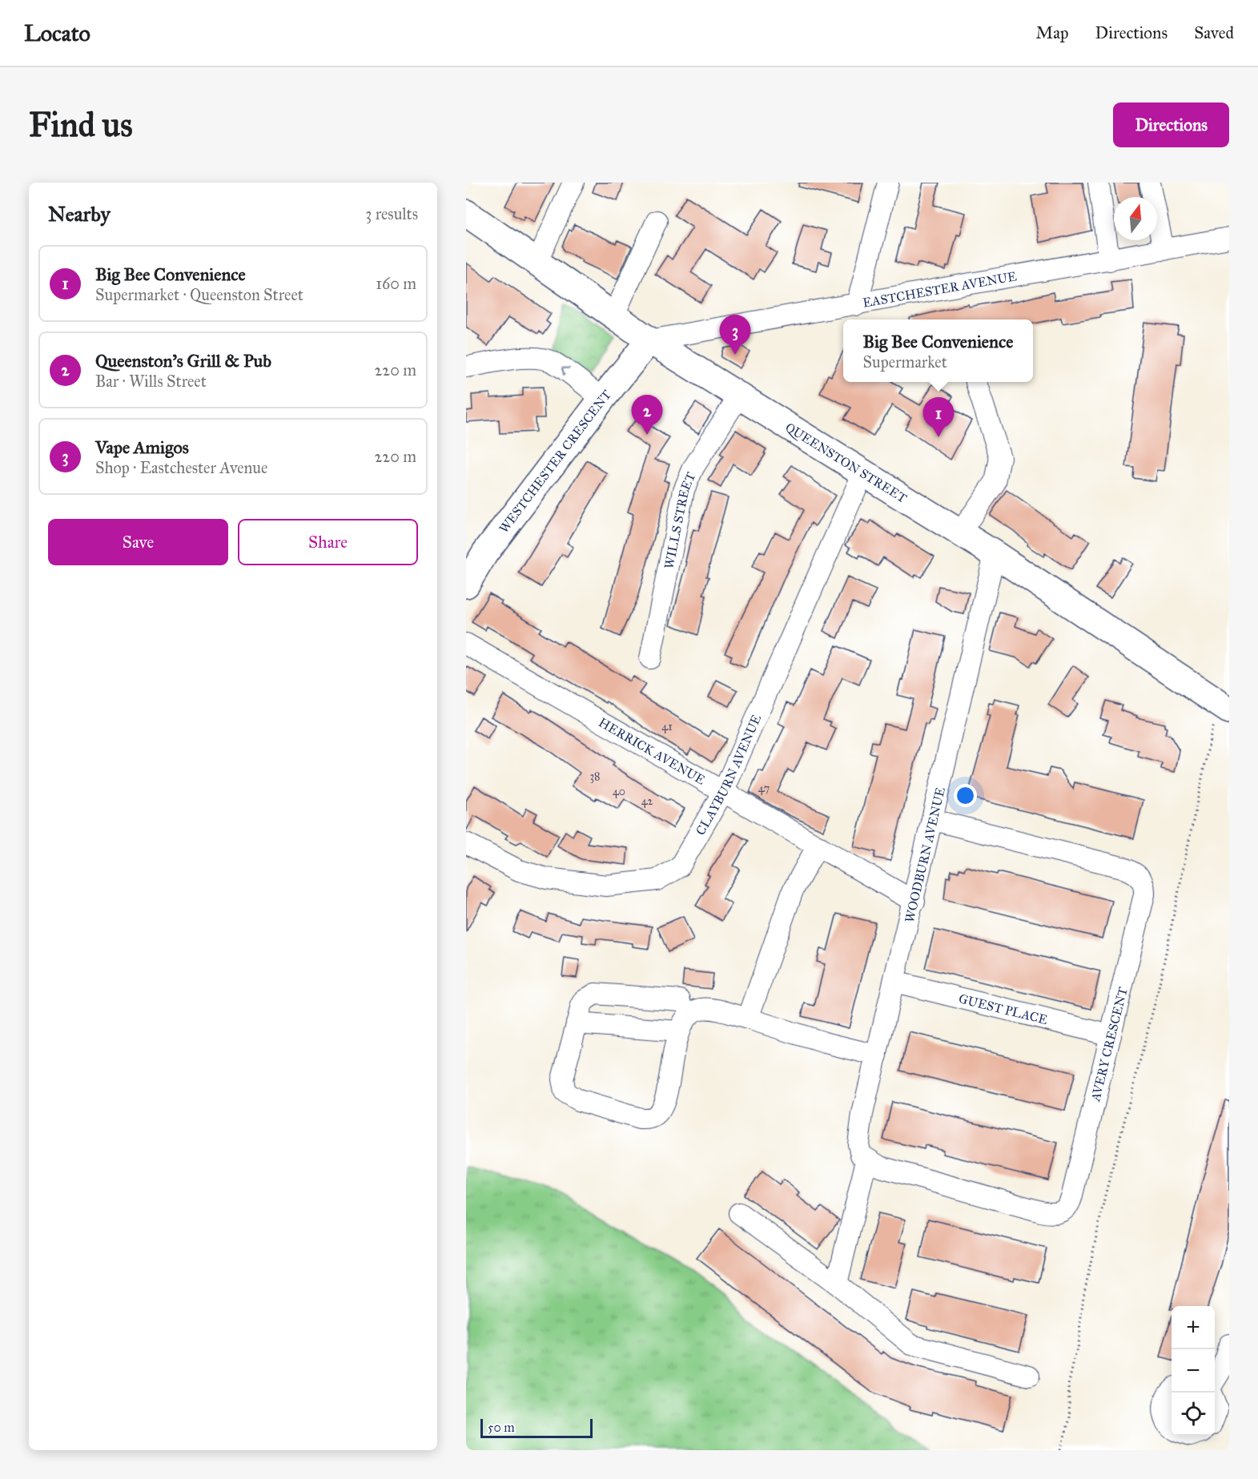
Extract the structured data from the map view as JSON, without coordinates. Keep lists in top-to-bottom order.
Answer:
{
  "streets": {
    "main road": ["WESTCHESTER CRESCENT", "QUEENSTON STREET"],
    "street": [
      "EASTCHESTER AVENUE",
      "WILLS STREET",
      "HERRICK AVENUE",
      "CLAYBURN AVENUE",
      "WOODBURN AVENUE",
      "GUEST PLACE",
      "AVERY CRESCENT"
    ]
  },
  "crossings": [
    ["EASTCHESTER AVENUE", "WESTCHESTER CRESCENT"],
    ["EASTCHESTER AVENUE", "QUEENSTON STREET"],
    ["WESTCHESTER CRESCENT", "QUEENSTON STREET"],
    ["QUEENSTON STREET", "WILLS STREET"],
    ["QUEENSTON STREET", "CLAYBURN AVENUE"],
    ["QUEENSTON STREET", "WOODBURN AVENUE"],
    ["HERRICK AVENUE", "CLAYBURN AVENUE"],
    ["HERRICK AVENUE", "WOODBURN AVENUE"],
    ["WOODBURN AVENUE", "GUEST PLACE"],
    ["WOODBURN AVENUE", "AVERY CRESCENT"],
    ["GUEST PLACE", "AVERY CRESCENT"]
  ],
  "house_numbers": [
    "41",
    "38",
    "47",
    "40",
    "42"
  ],
  "scale_bar": "50 m",
  "north": "top",
  "page": {
    "header": "Locato",
    "nav": ["Map", "Directions", "Saved"],
    "buttons": [
      "Directions",
      ["Save", "Share"]
    ],
    "title": "Find us",
    "heading": ["Nearby", "3 results"],
    "list": [
      {
        "mark": "1",
        "name": "Big Bee Convenience",
        "note": "Supermarket · Queenston Street",
        "value": "160 m"
      },
      {
        "mark": "2",
        "name": "Queenston's Grill & Pub",
        "note": "Bar · Wills Street",
        "value": "220 m"
      },
      {
        "mark": "3",
        "name": "Vape Amigos",
        "note": "Shop · Eastchester Avenue",
        "value": "220 m"
      }
    ],
    "pins": ["3", "2", "1"],
    "popup": ["Big Bee Convenience", "Supermarket"],
    "map_buttons": ["+", "−"],
    "scale": "50 m"
  }
}
